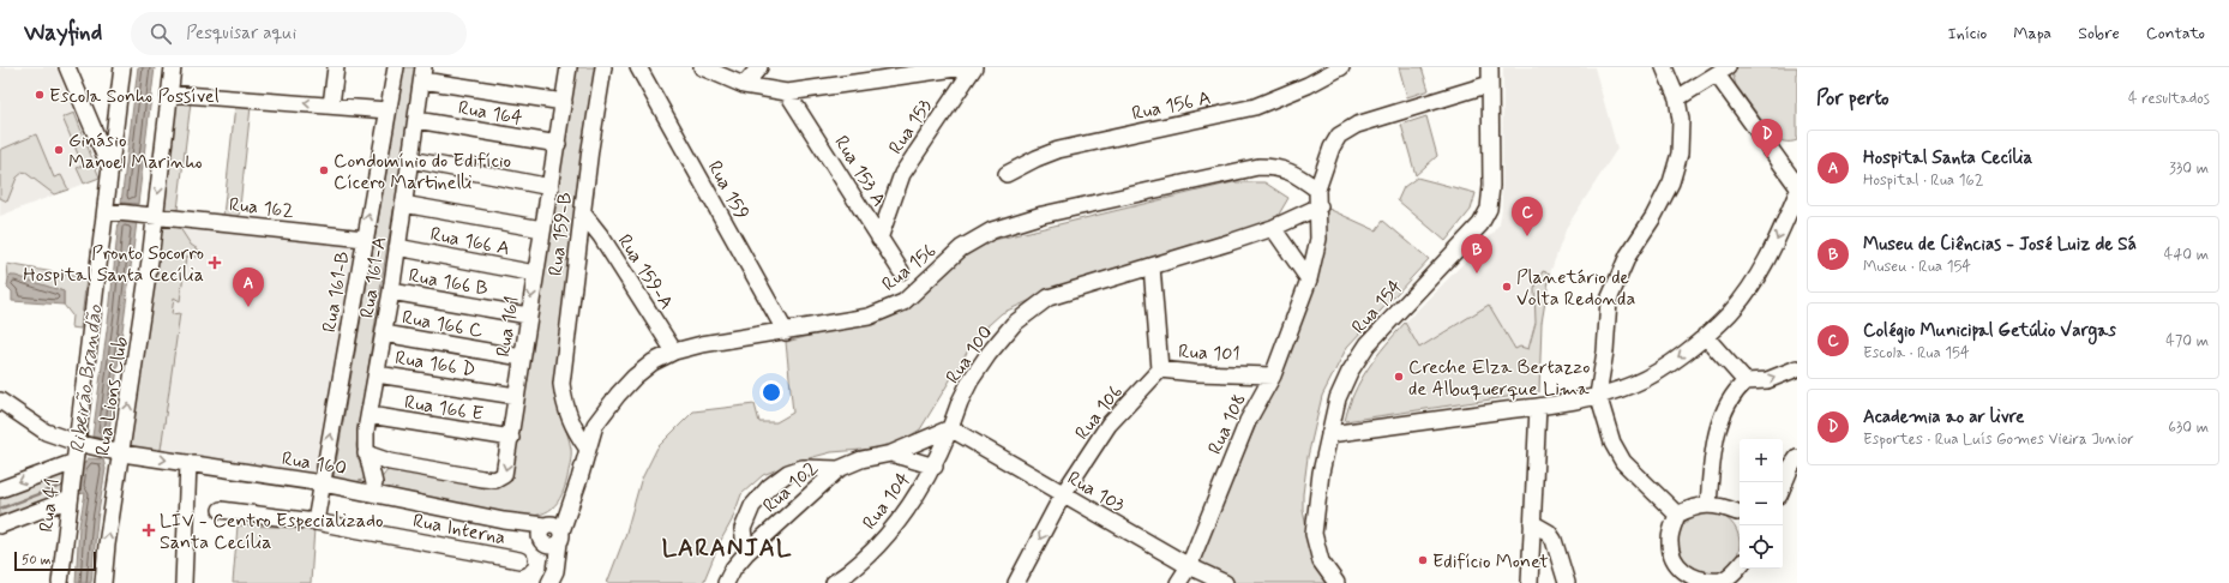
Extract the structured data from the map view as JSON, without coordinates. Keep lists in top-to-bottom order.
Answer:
{
  "streets": {
    "street": [
      "Rua 156 A",
      "Rua 164",
      "Rua 153",
      "Rua 153 A",
      "Rua 159",
      "Rua 162",
      "Rua 159-B",
      "Rua 166 A",
      "Rua 156",
      "Rua 159-A",
      "Rua 161-A",
      "Rua 166 B",
      "Rua 161-B",
      "Rua 154",
      "Rua 166 C",
      "Rua 161",
      "Rua 101",
      "Rua 100",
      "Rua 166 D",
      "Rua Lions Club",
      "Rua 166 E",
      "Rua 106",
      "Rua 108",
      "Rua 160",
      "Rua 102",
      "Rua 103",
      "Rua 104",
      "Rua 41",
      "Rua Interna"
    ]
  },
  "crossings": [
    ["Rua 164", "Rua 161-A"],
    ["Rua 164", "Rua 161"],
    ["Rua 153", "Rua 153 A"],
    ["Rua 159", "Rua 156"],
    ["Rua 162", "Rua 161-B"],
    ["Rua 162", "Rua Lions Club"],
    ["Rua 162", "Rua 41"],
    ["Rua 159-B", "Rua 156"],
    ["Rua 159-B", "Rua 159-A"],
    ["Rua 166 A", "Rua 161-A"],
    ["Rua 166 A", "Rua 161"],
    ["Rua 156", "Rua 159-A"],
    ["Rua 156", "Rua 108"],
    ["Rua 156", "Rua 160"],
    ["Rua 161-A", "Rua 166 B"],
    ["Rua 161-A", "Rua 166 C"],
    ["Rua 161-A", "Rua 161"],
    ["Rua 161-A", "Rua 166 D"],
    ["Rua 161-A", "Rua 166 E"],
    ["Rua 161-A", "Rua 160"],
    ["Rua 166 B", "Rua 161"],
    ["Rua 161-B", "Rua 160"],
    ["Rua 161-B", "Rua Interna"],
    ["Rua 166 C", "Rua 161"],
    ["Rua 161", "Rua 166 D"],
    ["Rua 161", "Rua 166 E"],
    ["Rua 101", "Rua 100"],
    ["Rua 101", "Rua 106"],
    ["Rua 101", "Rua 108"],
    ["Rua 100", "Rua 108"],
    ["Rua 100", "Rua 103"],
    ["Rua 100", "Rua 104"],
    ["Rua Lions Club", "Rua 160"],
    ["Rua 106", "Rua 103"],
    ["Rua 108", "Rua 103"],
    ["Rua 103", "Rua 104"]
  ],
  "one_way": ["Rua 161-B", "Rua 106"],
  "districts": ["LARANJAL"],
  "water": ["Ribeirão Brandão"],
  "places": {
    "other": [
      "Escola Sonho Possível",
      "Ginásio Manoel Marinho",
      "Condomínio do Edifício Cícero Martinelli",
      "Planetário de Volta Redonda",
      "Creche Elza Bertazzo de Albuquerque Lima",
      "Edifício Monet"
    ],
    "health": ["Pronto Socorro Hospital Santa Cecília", "LIV - Centro Especializado Santa Cecília"]
  },
  "scale_bar": "50 m",
  "page": {
    "header": "Wayfind",
    "search": "Pesquisar aqui",
    "nav": [
      "Início",
      "Mapa",
      "Sobre",
      "Contato"
    ],
    "heading": ["Por perto", "4 resultados"],
    "pins": [
      "D",
      "C",
      "B",
      "A"
    ],
    "list": [
      {
        "mark": "A",
        "name": "Hospital Santa Cecília",
        "note": "Hospital · Rua 162",
        "value": "330 m"
      },
      {
        "mark": "B",
        "name": "Museu de Ciências - José Luiz de Sá",
        "note": "Museu · Rua 154",
        "value": "440 m"
      },
      {
        "mark": "C",
        "name": "Colégio Municipal Getúlio Vargas",
        "note": "Escola · Rua 154",
        "value": "470 m"
      },
      {
        "mark": "D",
        "name": "Academia ao ar livre",
        "note": "Esportes · Rua Luís Gomes Vieira Junior",
        "value": "630 m"
      }
    ],
    "map_buttons": ["+", "−"],
    "scale": "50 m"
  }
}
